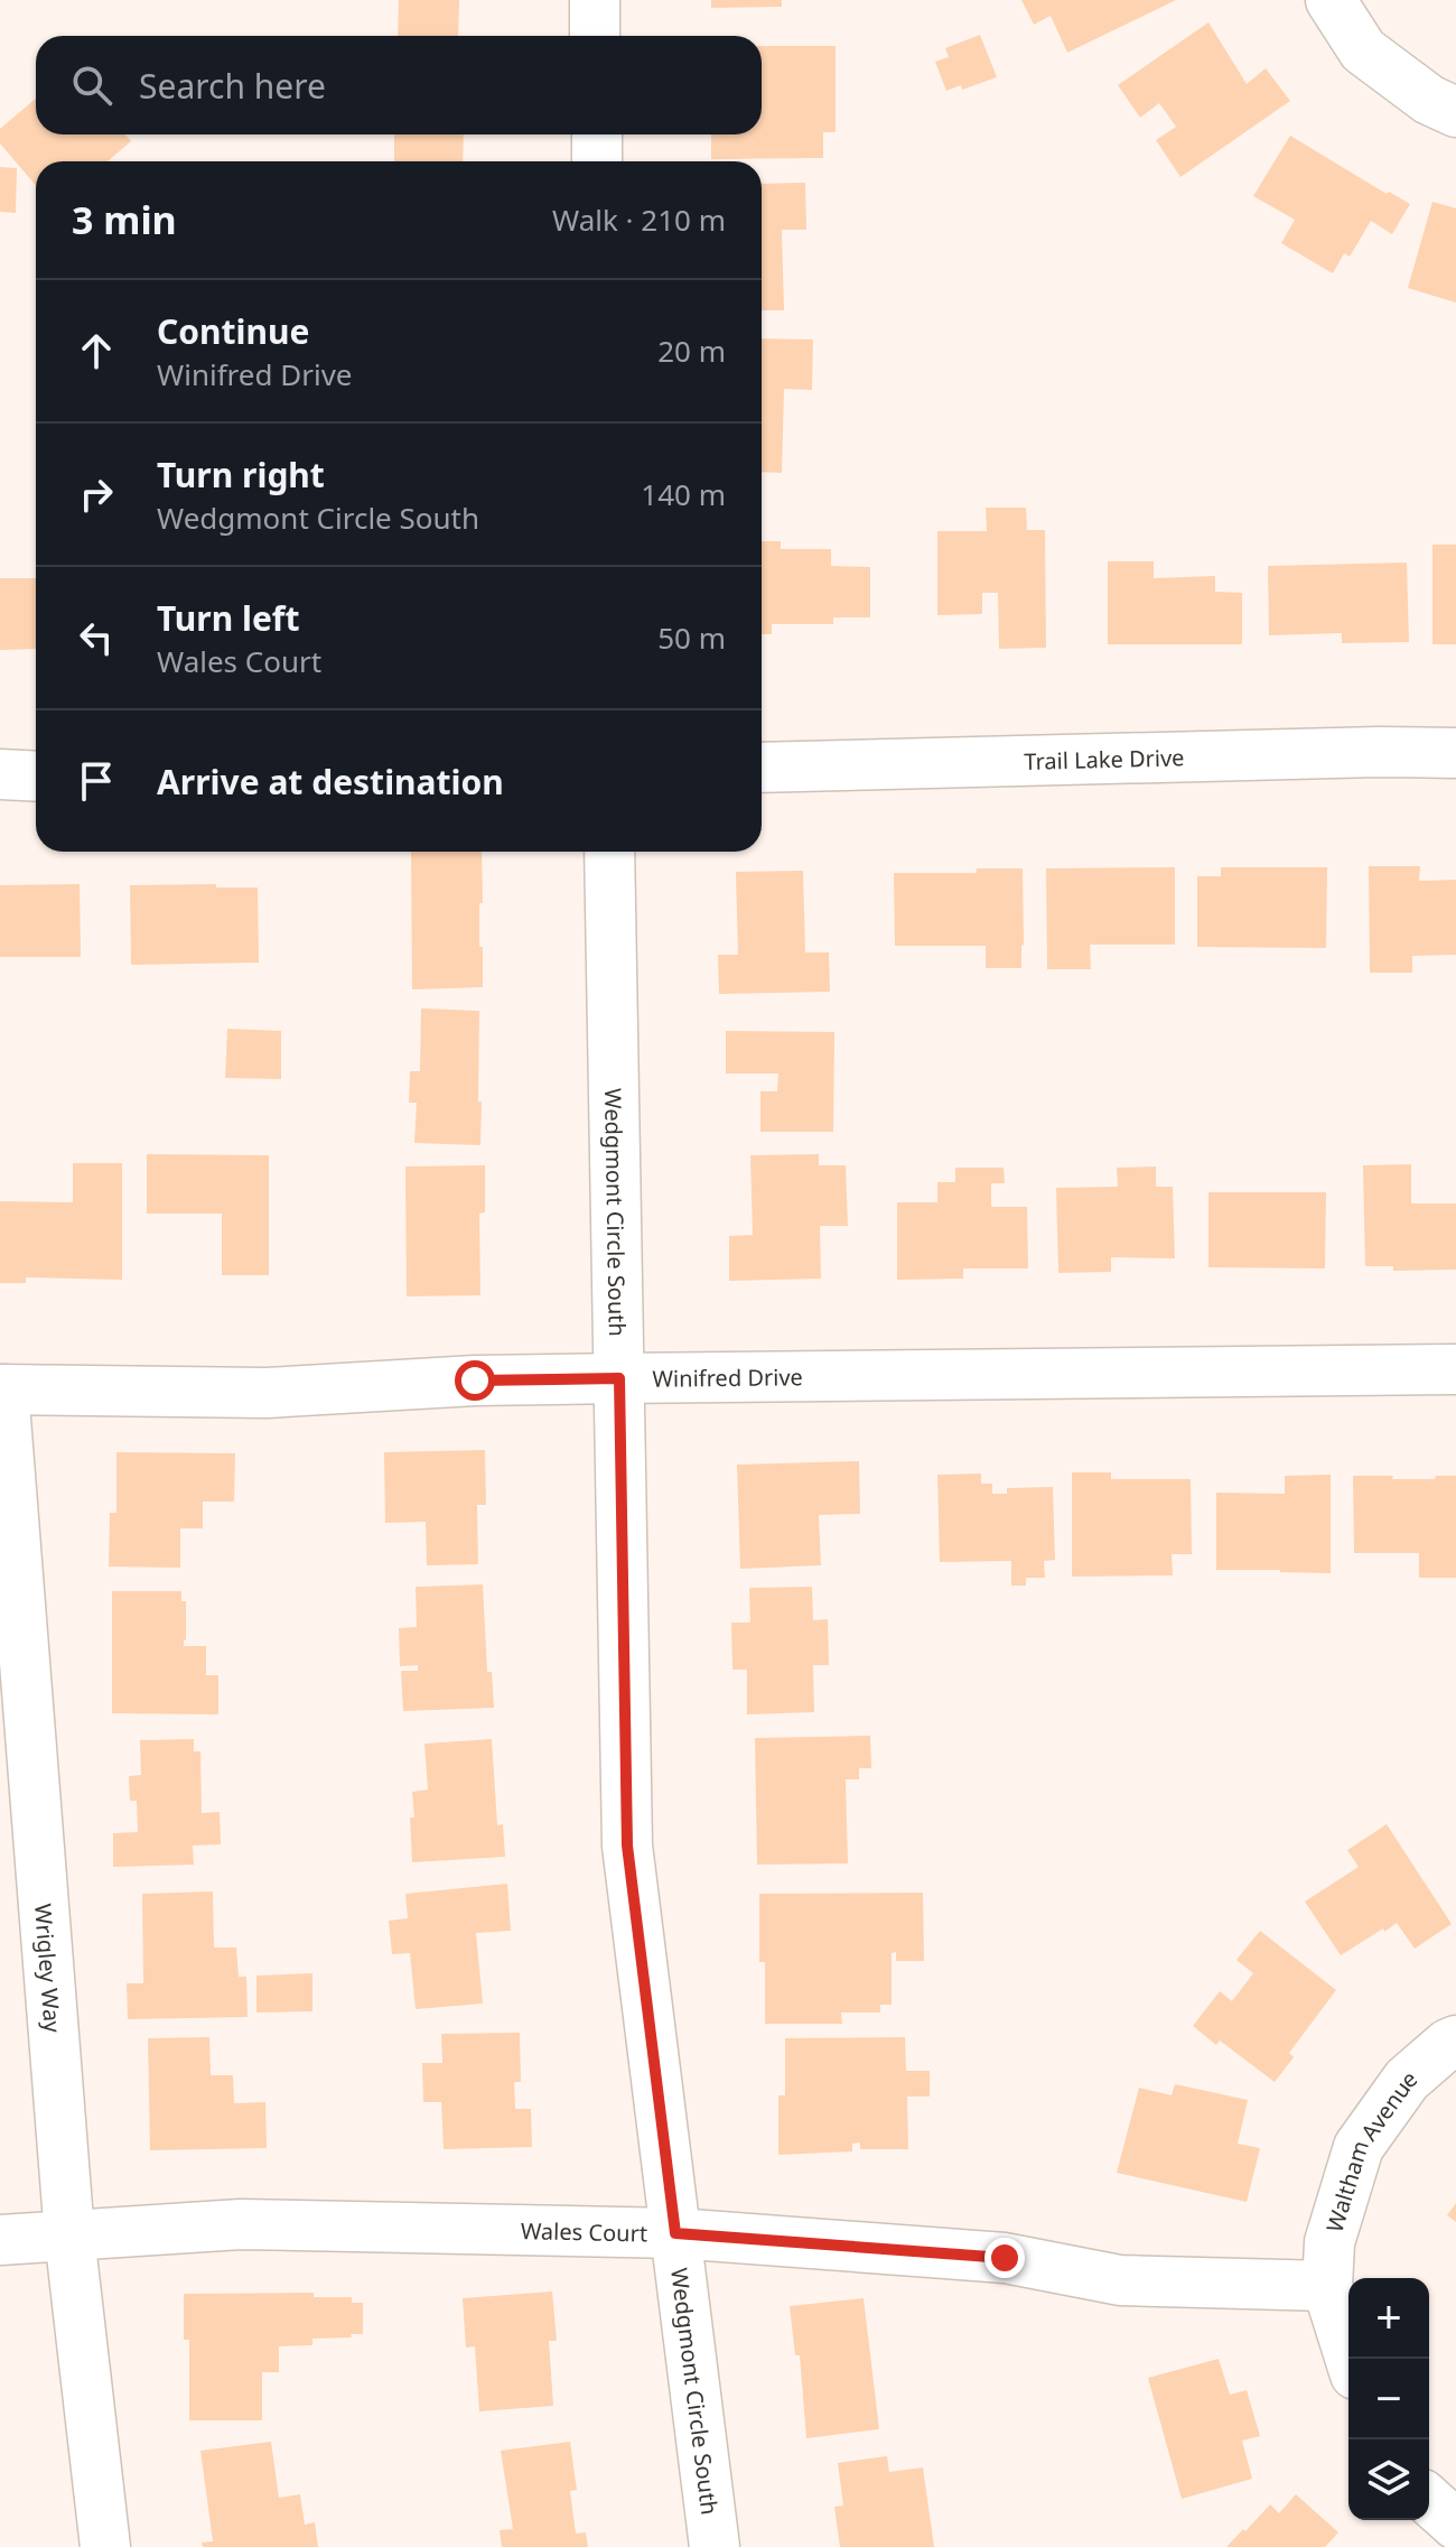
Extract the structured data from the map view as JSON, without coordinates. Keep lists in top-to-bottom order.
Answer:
{
  "streets": {
    "street": [
      "Trail Lake Drive",
      "Wedgmont Circle South",
      "Winifred Drive",
      "Wrigley Way",
      "Waltham Avenue",
      "Wales Court"
    ]
  },
  "crossings": [
    ["Wedgmont Circle South", "Winifred Drive"],
    ["Wedgmont Circle South", "Wales Court"],
    ["Winifred Drive", "Wrigley Way"],
    ["Wrigley Way", "Wales Court"],
    ["Waltham Avenue", "Wales Court"]
  ],
  "page": {
    "search": "Search here",
    "heading": ["3 min", "Walk · 210 m"],
    "list": [
      ["Continue", "Winifred Drive", "20 m"],
      ["Turn right", "Wedgmont Circle South", "140 m"],
      ["Turn left", "Wales Court", "50 m"],
      "Arrive at destination"
    ],
    "map_buttons": ["+", "−"]
  }
}
